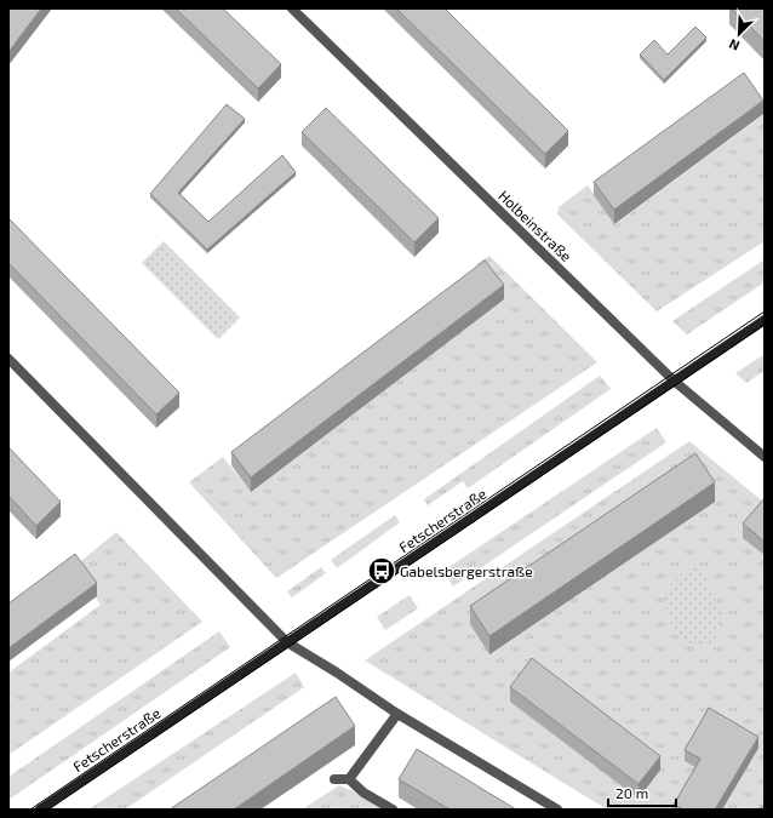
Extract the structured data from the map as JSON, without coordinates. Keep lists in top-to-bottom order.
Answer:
{
  "streets": {
    "main road": ["Fetscherstraße"],
    "street": ["Holbeinstraße"]
  },
  "crossings": [
    ["Holbeinstraße", "Fetscherstraße"]
  ],
  "places": {
    "bus stop": ["Gabelsbergerstraße"]
  },
  "scale_bar": "20 m",
  "north": "bottom left"
}
